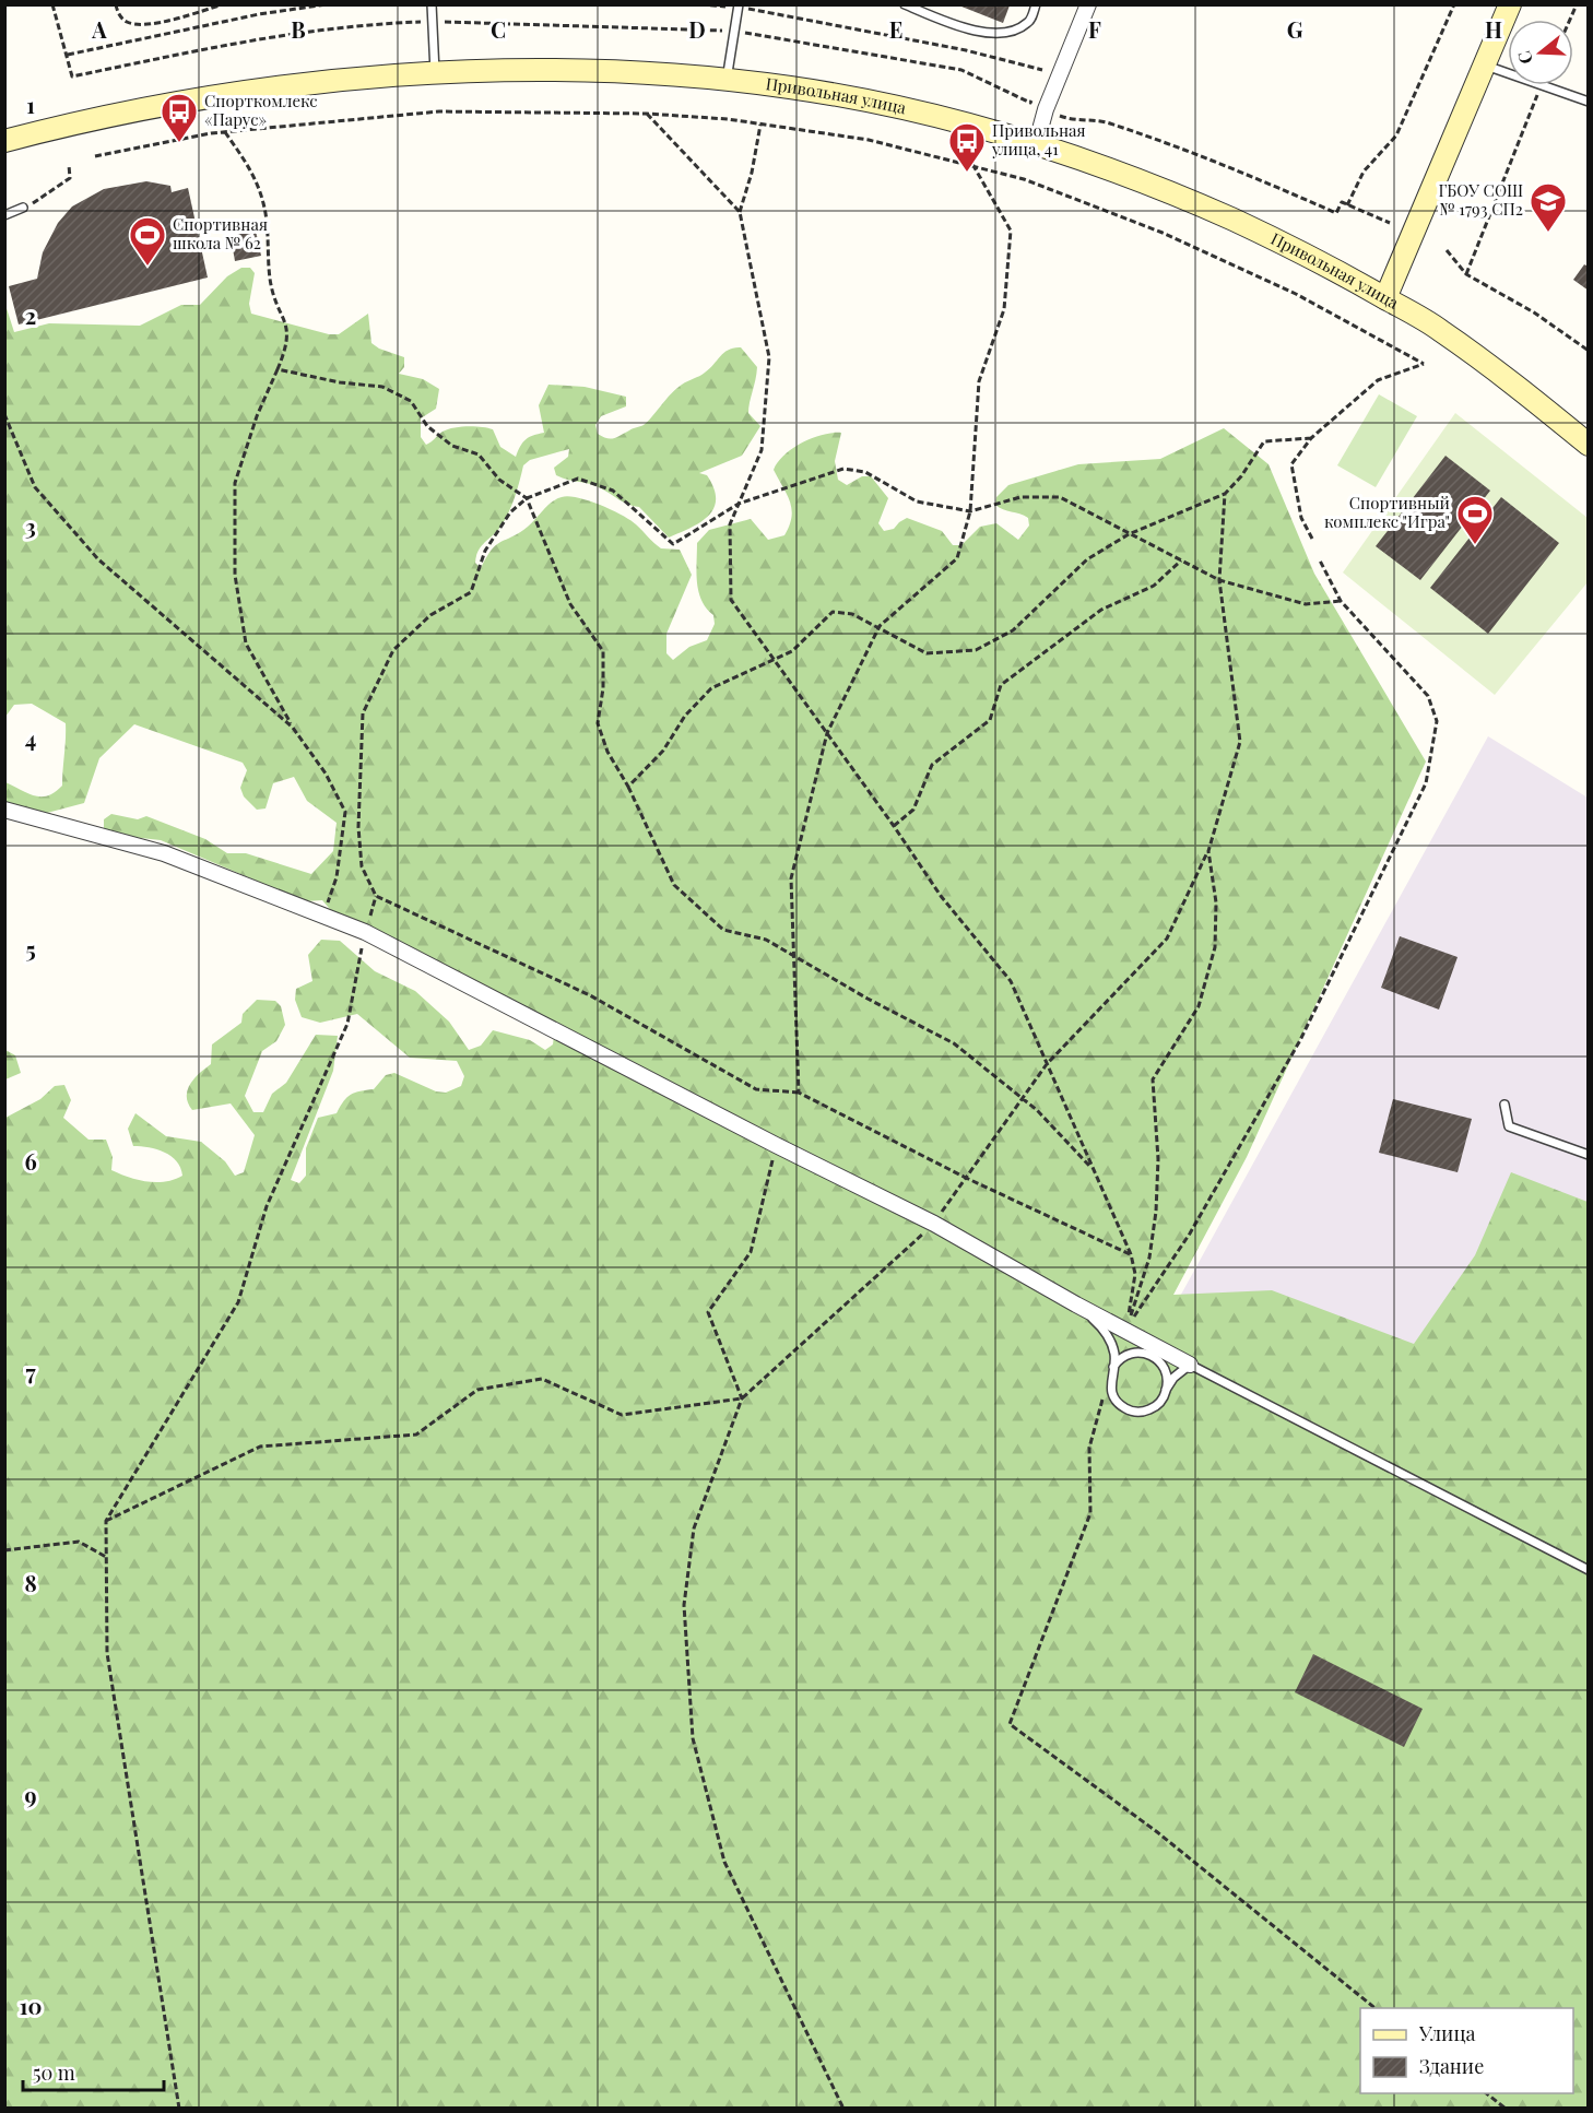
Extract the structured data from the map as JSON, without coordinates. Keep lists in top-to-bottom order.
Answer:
{
  "streets": {
    "main road": ["Привольная улица"]
  },
  "places": {
    "bus stop": ["Спорткомлекс «Парус»", "Привольная улица, 41"],
    "school or university": ["ГБОУ СОШ № 1793 СП2"],
    "sports": ["Спортивная школа № 62", "Спортивный комплекс \"Игра\""]
  },
  "legend": ["Улица", "Здание"],
  "scale_bar": "50 m",
  "north": "left",
  "grid": {
    "columns": [
      "A",
      "B",
      "C",
      "D",
      "E",
      "F",
      "G",
      "H"
    ],
    "rows": [
      "1",
      "2",
      "3",
      "4",
      "5",
      "6",
      "7",
      "8",
      "9",
      "10"
    ]
  }
}
